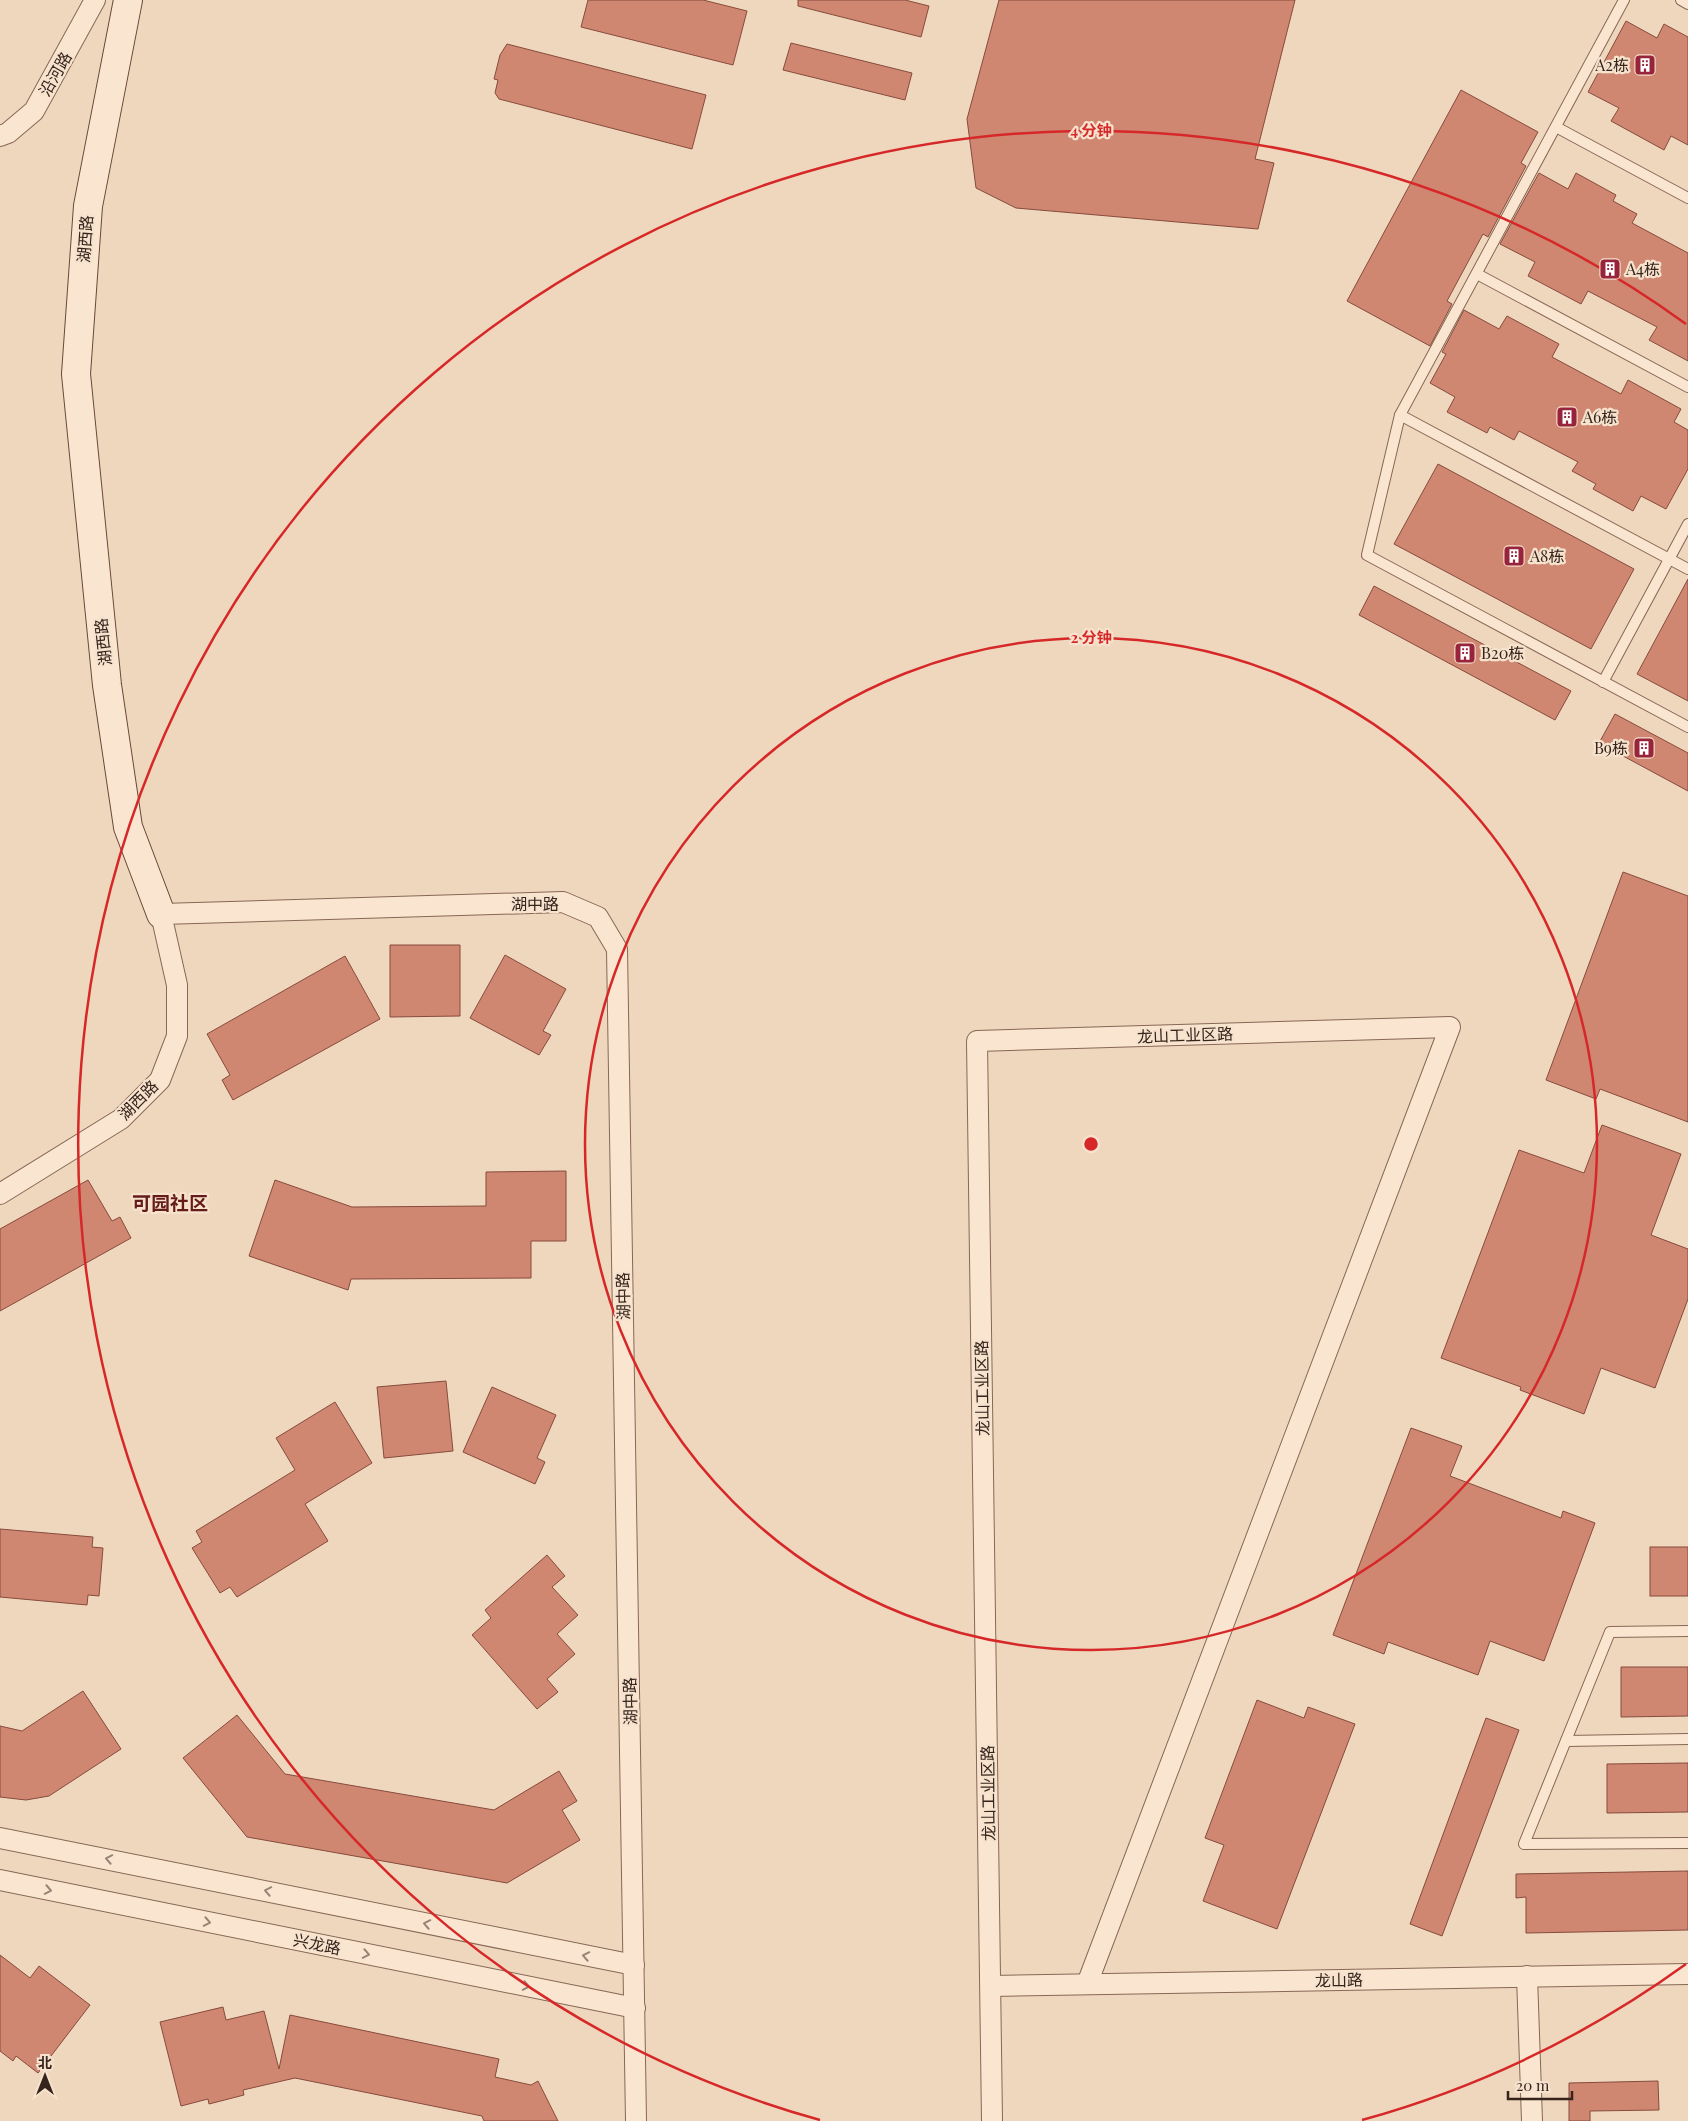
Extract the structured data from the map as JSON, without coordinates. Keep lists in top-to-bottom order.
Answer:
{
  "streets": {
    "street": [
      "沿河路",
      "湖西路",
      "湖中路",
      "龙山工业区路",
      "兴龙路",
      "龙山路"
    ]
  },
  "crossings": [
    ["湖西路", "湖中路"],
    ["湖中路", "兴龙路"],
    ["龙山工业区路", "龙山路"]
  ],
  "districts": ["可园社区"],
  "places": {
    "building": [
      "A2栋",
      "A4栋",
      "A6栋",
      "A8栋",
      "B20栋",
      "B9栋"
    ]
  },
  "scale_bar": "20 m",
  "north": "top",
  "rings": ["4 分钟", "2 分钟"]
}
